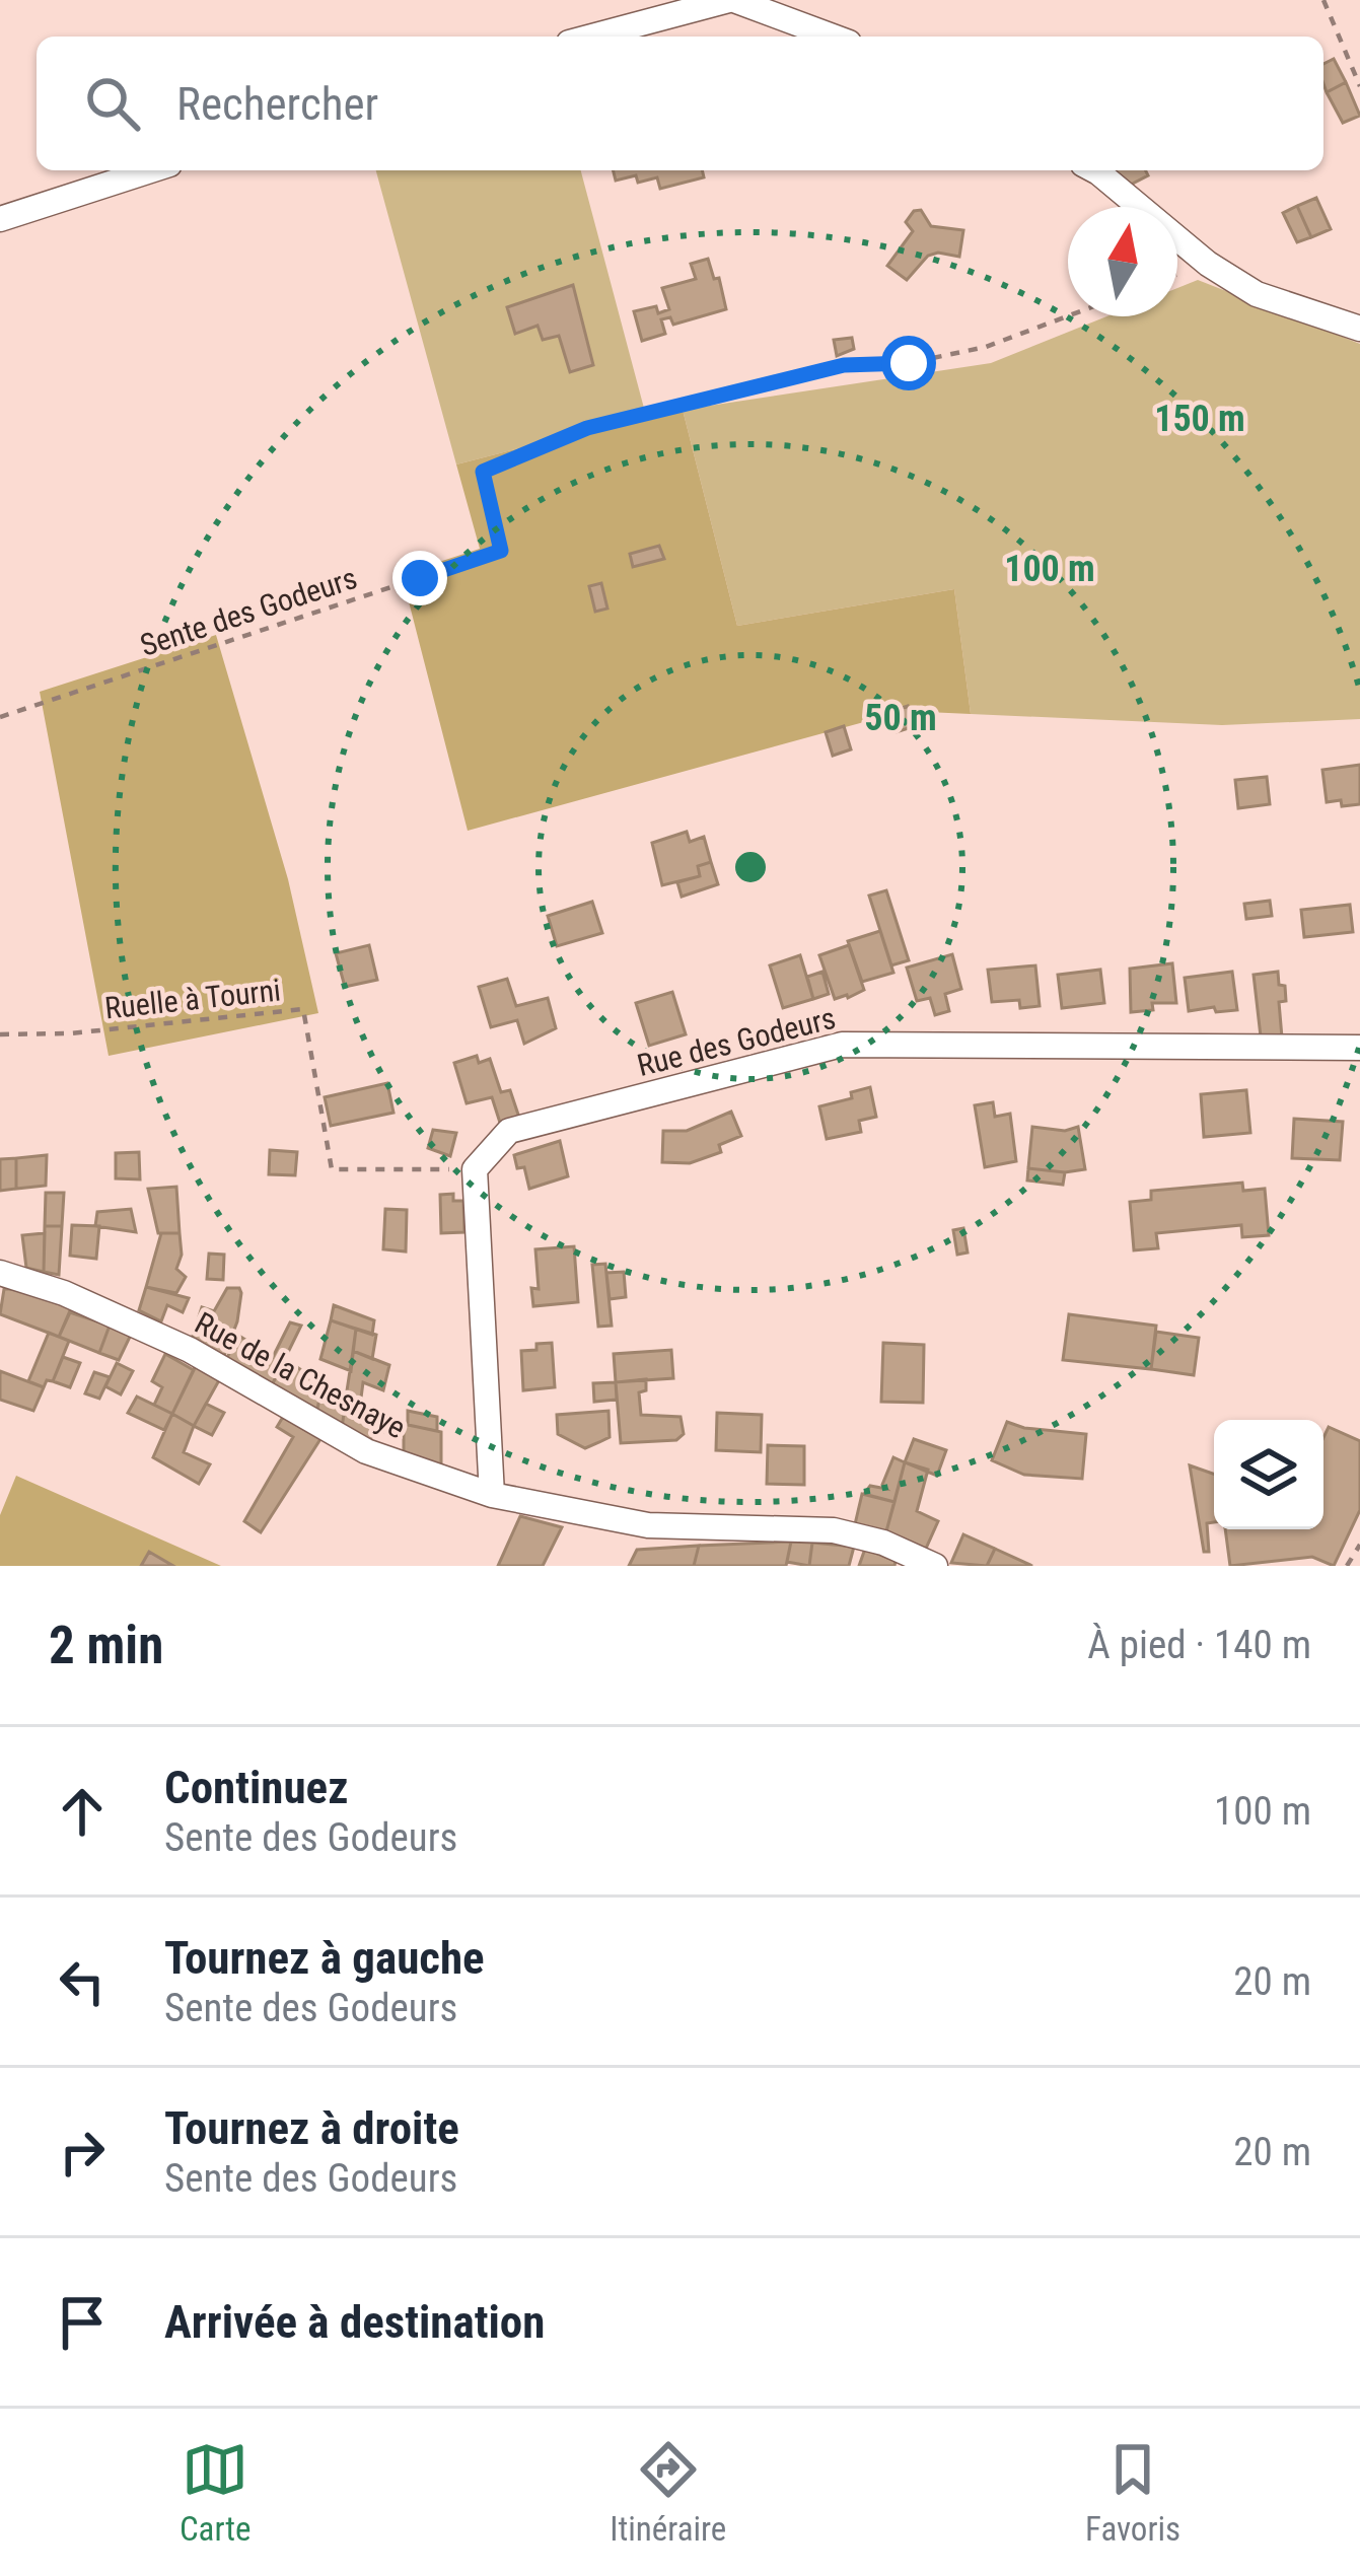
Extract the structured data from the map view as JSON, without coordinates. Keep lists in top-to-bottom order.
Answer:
{
  "streets": {
    "street": ["Rue des Godeurs", "Rue de la Chesnaye"],
    "path": ["Sente des Godeurs", "Ruelle à Tourni"]
  },
  "crossings": [
    ["Ruelle à Tourni", "Rue des Godeurs"]
  ],
  "north": "top",
  "page": {
    "search": "Rechercher",
    "heading": ["2 min", "À pied · 140 m"],
    "list": [
      ["Continuez", "Sente des Godeurs", "100 m"],
      ["Tournez à gauche", "Sente des Godeurs", "20 m"],
      ["Tournez à droite", "Sente des Godeurs", "20 m"],
      "Arrivée à destination"
    ],
    "nav": ["Carte", "Itinéraire", "Favoris"]
  },
  "rings": ["150 m", "100 m", "50 m"]
}
